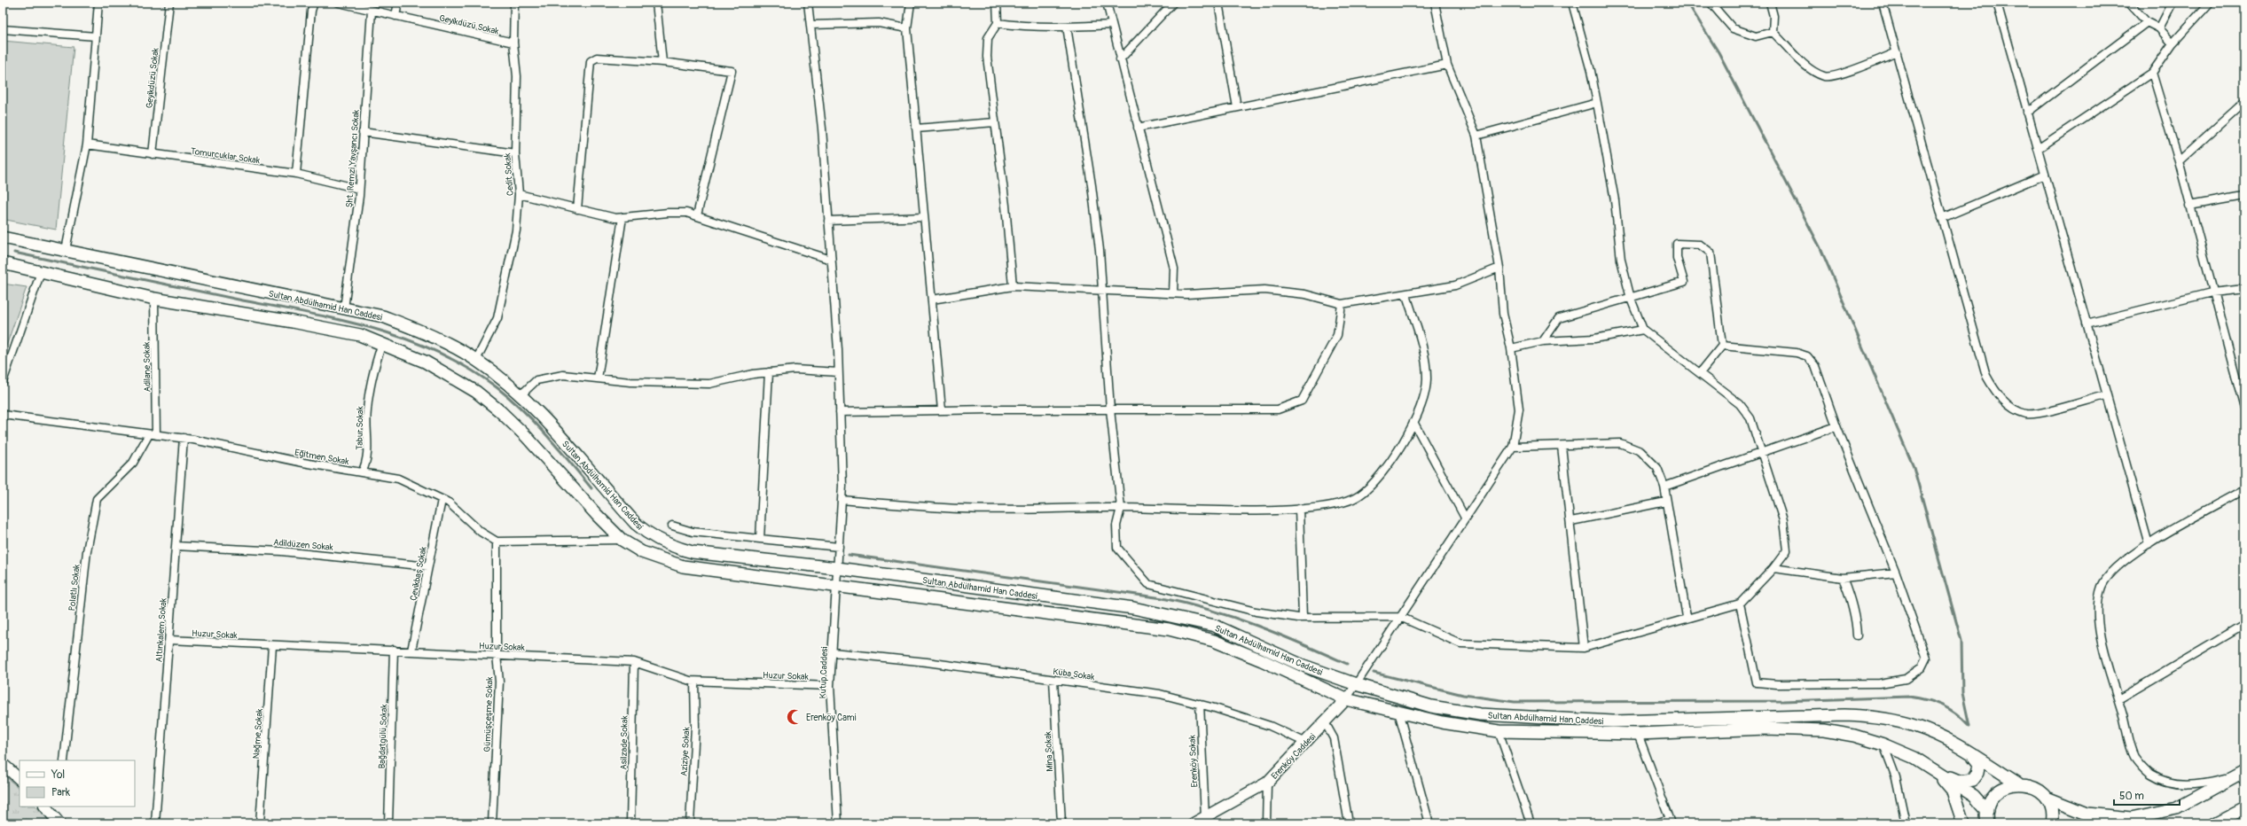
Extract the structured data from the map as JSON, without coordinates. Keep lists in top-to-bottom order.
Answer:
{
  "streets": {
    "main road": ["Sultan Abdülhamid Han Caddesi"],
    "street": [
      "Geyikdüzü Sokak",
      "Tomurcuklar Sokak",
      "Şht. Remzi Yavşancı Sokak",
      "Cedit Sokak",
      "Adilane Sokak",
      "Tabur Sokak",
      "Eğitmen Sokak",
      "Adildüzen Sokak",
      "Çevikbaş Sokak",
      "Polatlı Sokak",
      "Altınkalem Sokak",
      "Huzur Sokak",
      "Kutup Caddesi",
      "Küba Sokak",
      "Gümüşçeşme Sokak",
      "Nağme Sokak",
      "Bağdatgülü Sokak",
      "Asilzade Sokak",
      "Aziziye Sokak",
      "Mina Sokak",
      "Erenköy Caddesi",
      "Erenköy Sokak"
    ]
  },
  "crossings": [
    ["Geyikdüzü Sokak", "Tomurcuklar Sokak"],
    ["Geyikdüzü Sokak", "Şht. Remzi Yavşancı Sokak"],
    ["Geyikdüzü Sokak", "Cedit Sokak"],
    ["Tomurcuklar Sokak", "Şht. Remzi Yavşancı Sokak"],
    ["Şht. Remzi Yavşancı Sokak", "Sultan Abdülhamid Han Caddesi"],
    ["Cedit Sokak", "Sultan Abdülhamid Han Caddesi"],
    ["Sultan Abdülhamid Han Caddesi", "Adilane Sokak"],
    ["Sultan Abdülhamid Han Caddesi", "Tabur Sokak"],
    ["Sultan Abdülhamid Han Caddesi", "Kutup Caddesi"],
    ["Sultan Abdülhamid Han Caddesi", "Erenköy Caddesi"],
    ["Adilane Sokak", "Eğitmen Sokak"],
    ["Tabur Sokak", "Eğitmen Sokak"],
    ["Eğitmen Sokak", "Çevikbaş Sokak"],
    ["Eğitmen Sokak", "Polatlı Sokak"],
    ["Eğitmen Sokak", "Altınkalem Sokak"],
    ["Eğitmen Sokak", "Gümüşçeşme Sokak"],
    ["Adildüzen Sokak", "Çevikbaş Sokak"],
    ["Adildüzen Sokak", "Altınkalem Sokak"],
    ["Çevikbaş Sokak", "Huzur Sokak"],
    ["Altınkalem Sokak", "Huzur Sokak"],
    ["Huzur Sokak", "Kutup Caddesi"],
    ["Huzur Sokak", "Gümüşçeşme Sokak"],
    ["Huzur Sokak", "Nağme Sokak"],
    ["Huzur Sokak", "Bağdatgülü Sokak"],
    ["Huzur Sokak", "Asilzade Sokak"],
    ["Huzur Sokak", "Aziziye Sokak"],
    ["Kutup Caddesi", "Küba Sokak"],
    ["Küba Sokak", "Mina Sokak"],
    ["Küba Sokak", "Erenköy Caddesi"],
    ["Küba Sokak", "Erenköy Sokak"],
    ["Erenköy Caddesi", "Erenköy Sokak"]
  ],
  "places": {
    "mosque": ["Erenköy Cami"]
  },
  "legend": ["Yol", "Park"],
  "scale_bar": "50 m"
}
